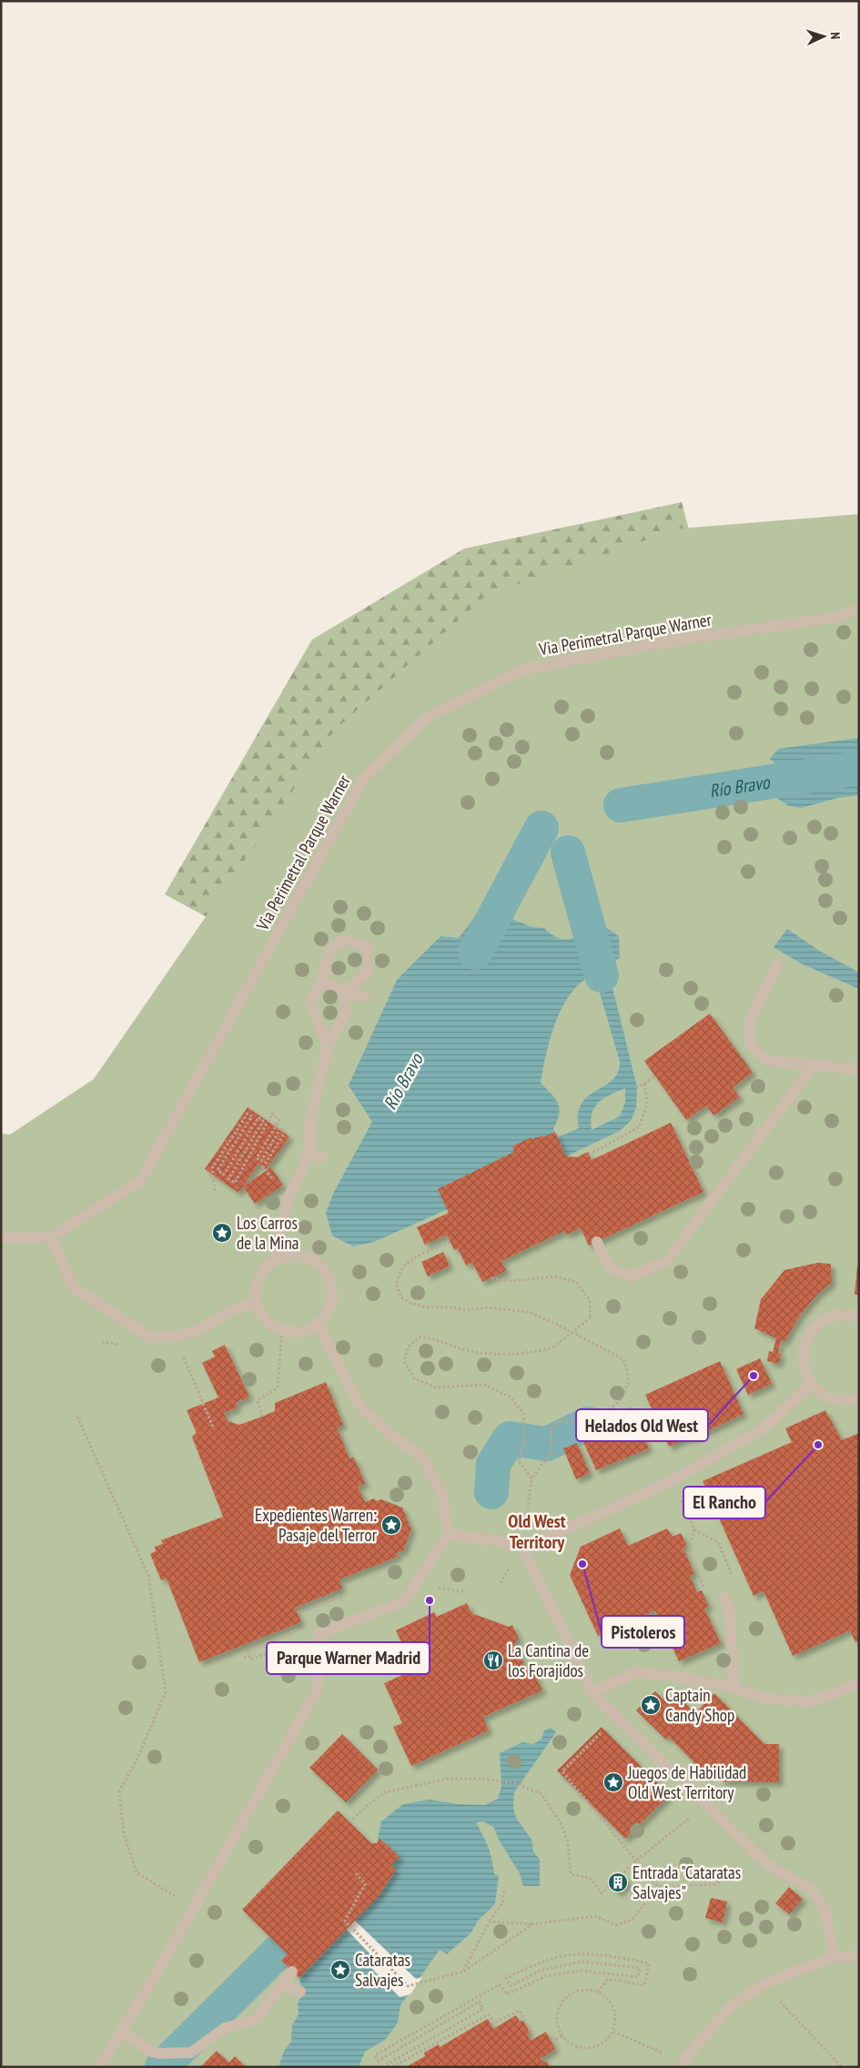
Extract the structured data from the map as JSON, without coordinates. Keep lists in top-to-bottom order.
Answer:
{
  "streets": {
    "street": ["Via Perimetral Parque Warner"]
  },
  "districts": ["Old West Territory"],
  "water": ["Río Bravo"],
  "places": {
    "place": [
      "Los Carros de la Mina",
      "Expedientes Warren: Pasaje del Terror",
      "Captain Candy Shop",
      "Juegos de Habilidad Old West Territory",
      "Cataratas Salvajes"
    ],
    "other": [
      "Helados Old West",
      "El Rancho",
      "Pistoleros",
      "Parque Warner Madrid"
    ],
    "restaurant": ["La Cantina de los Forajidos"],
    "building": ["Entrada \"Cataratas Salvajes\""]
  },
  "north": "right"
}
